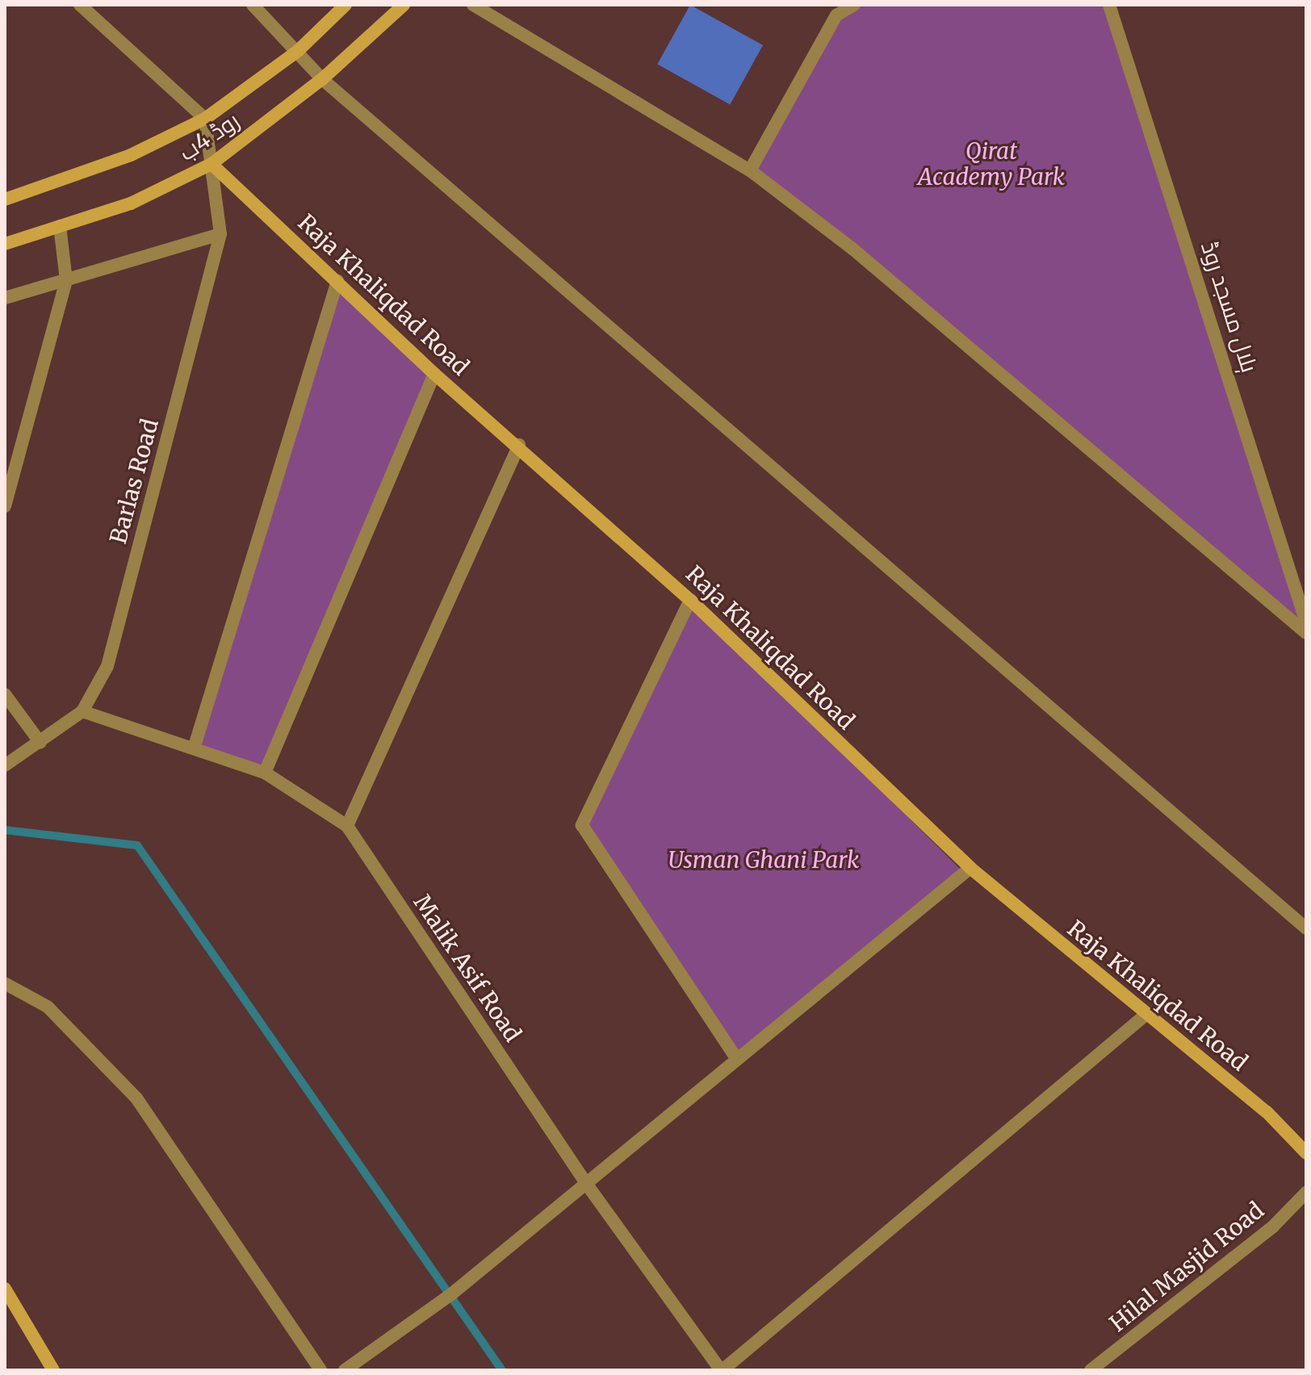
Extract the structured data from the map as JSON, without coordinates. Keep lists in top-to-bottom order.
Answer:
{
  "streets": {
    "street": [
      "روڈ 4ب",
      "Raja Khaliqdad Road",
      "ہلال مسجد روڈ",
      "Barlas Road",
      "Malik Asif Road",
      "Hilal Masjid Road"
    ]
  },
  "crossings": [
    ["روڈ 4ب", "Raja Khaliqdad Road"],
    ["روڈ 4ب", "Barlas Road"],
    ["Raja Khaliqdad Road", "Barlas Road"],
    ["Barlas Road", "Malik Asif Road"]
  ],
  "parks": ["Qirat Academy Park", "Usman Ghani Park"]
}
